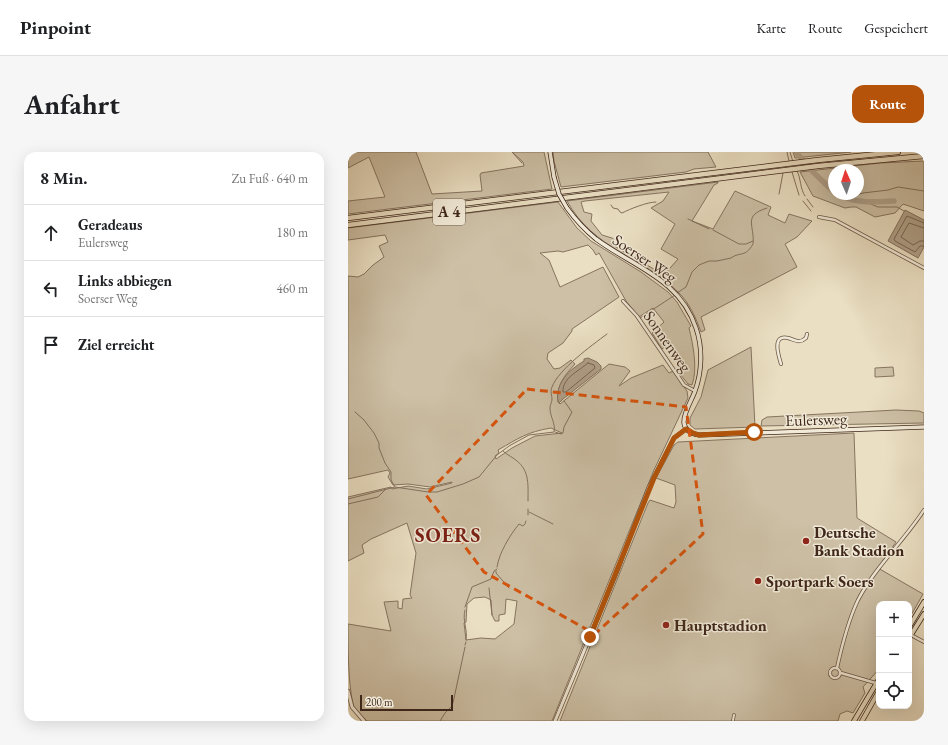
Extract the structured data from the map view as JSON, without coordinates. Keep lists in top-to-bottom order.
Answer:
{
  "streets": {
    "highway": ["A 4"],
    "main road": ["Soerser Weg", "Eulersweg"],
    "street": ["Sonnenweg"]
  },
  "crossings": [
    ["Soerser Weg", "Sonnenweg"],
    ["Soerser Weg", "Eulersweg"]
  ],
  "districts": ["SOERS"],
  "places": ["Deutsche Bank Stadion", "Sportpark Soers", "Hauptstadion"],
  "scale_bar": "200 m",
  "north": "top",
  "page": {
    "header": "Pinpoint",
    "nav": ["Karte", "Route", "Gespeichert"],
    "buttons": "Route",
    "title": "Anfahrt",
    "heading": ["8 Min.", "Zu Fuß · 640 m"],
    "list": [
      ["Geradeaus", "Eulersweg", "180 m"],
      ["Links abbiegen", "Soerser Weg", "460 m"],
      "Ziel erreicht"
    ],
    "map_buttons": ["+", "−"],
    "scale": "200 m"
  }
}
